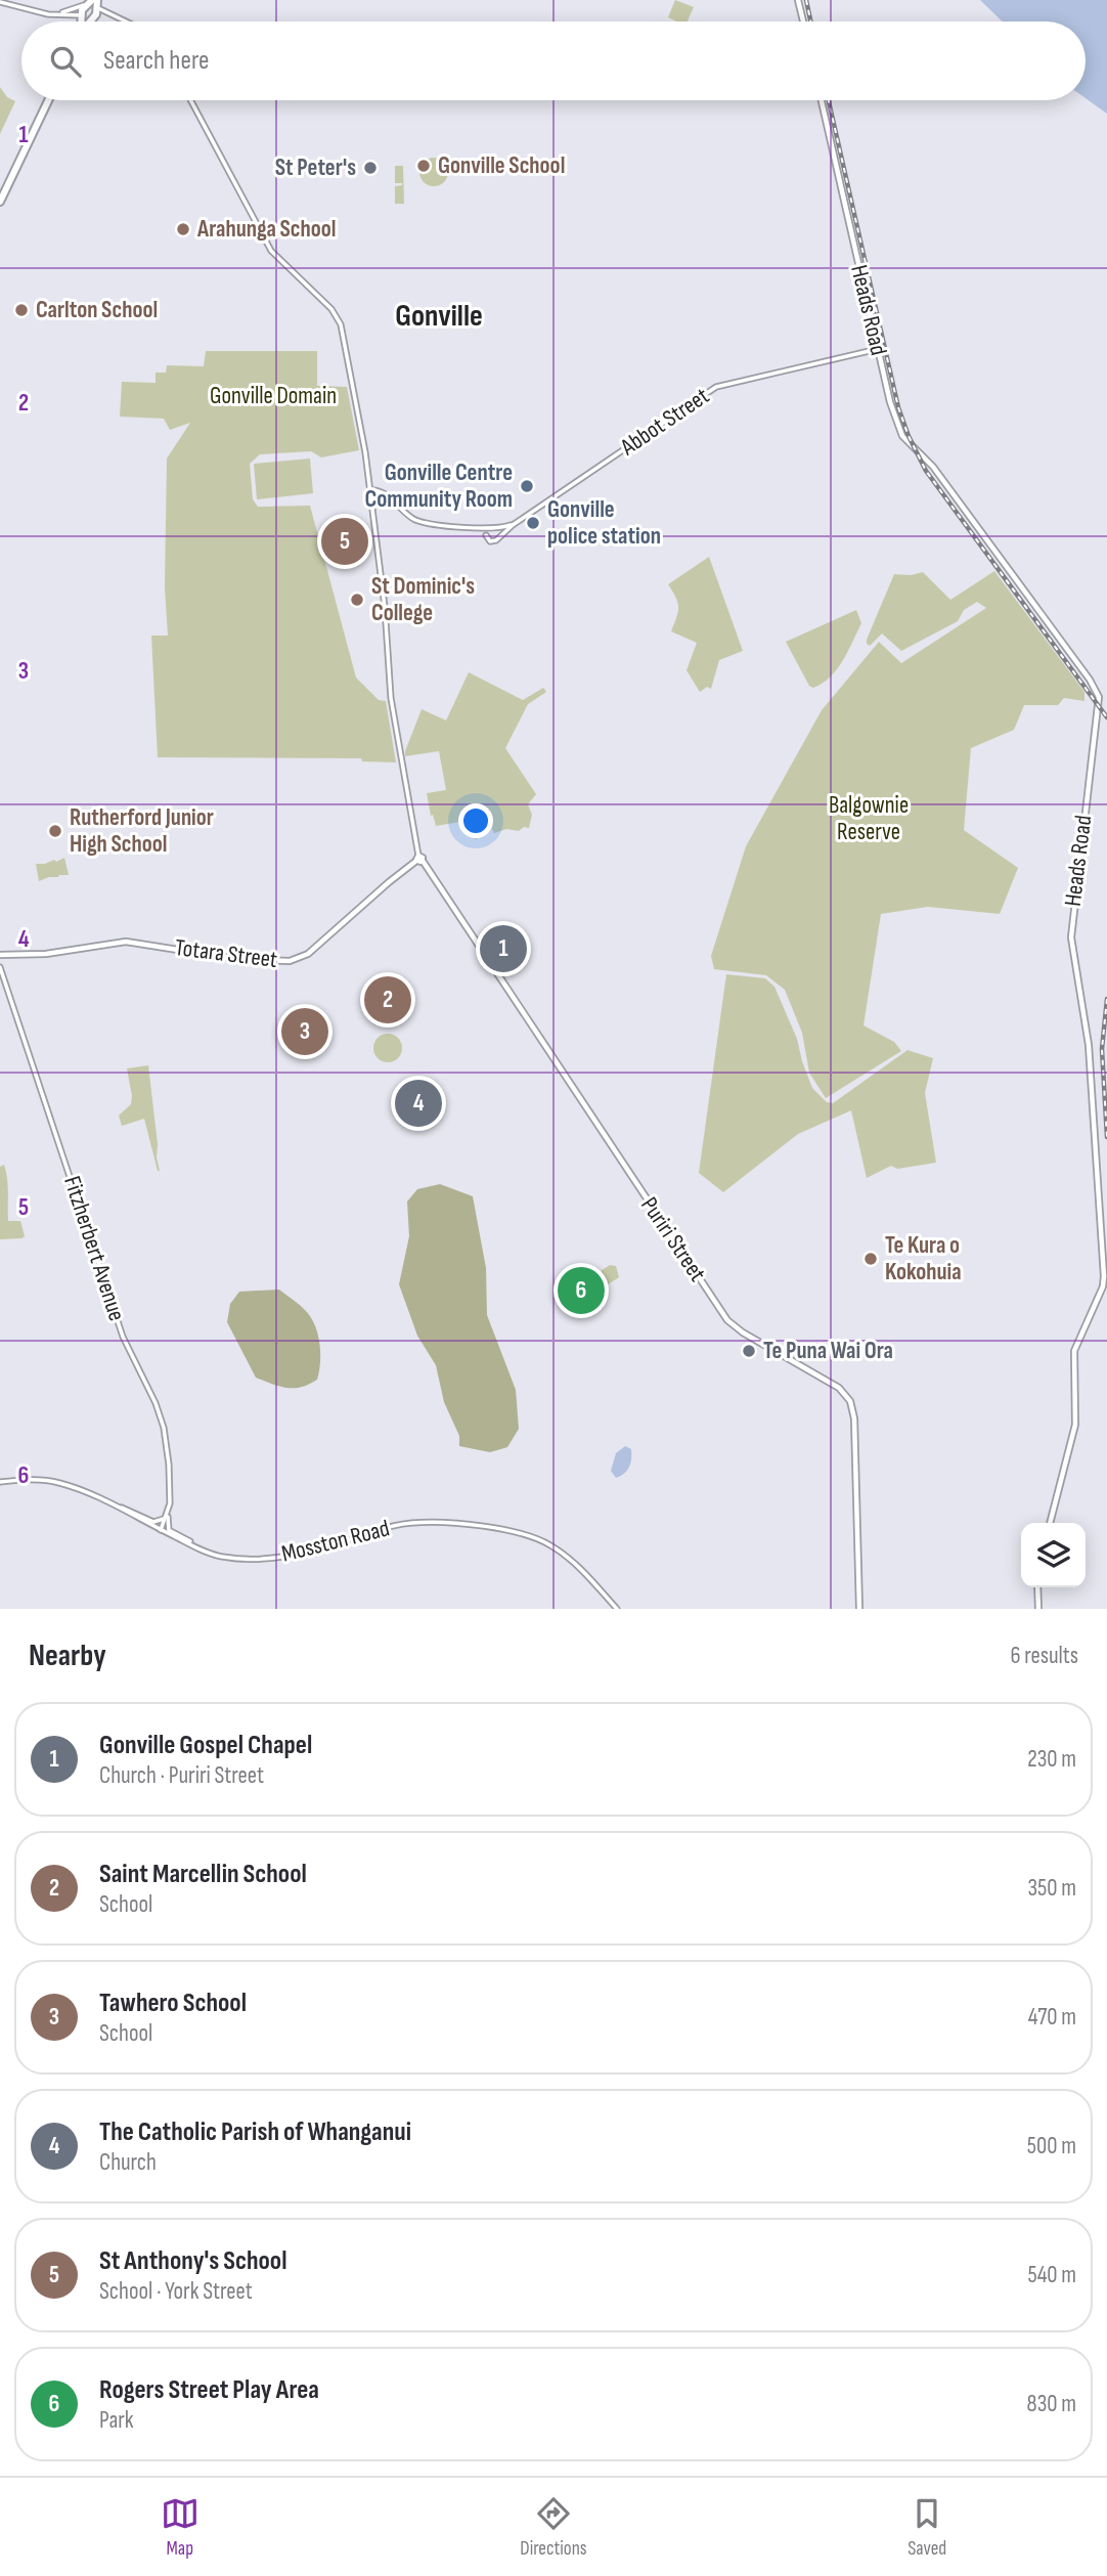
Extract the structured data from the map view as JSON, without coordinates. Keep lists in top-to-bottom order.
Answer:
{
  "streets": {
    "main road": ["Heads Road", "Totara Street", "Puriri Street"],
    "street": ["Abbot Street", "Fitzherbert Avenue", "Mosston Road"]
  },
  "crossings": [
    ["Heads Road", "Abbot Street"],
    ["Abbot Street", "Puriri Street"],
    ["Totara Street", "Puriri Street"],
    ["Fitzherbert Avenue", "Mosston Road"]
  ],
  "districts": ["Gonville"],
  "parks": ["Gonville Domain", "Balgownie Reserve"],
  "places": [
    "Gonville School",
    "St Peter's",
    "Arahunga School",
    "Carlton School",
    "Gonville Centre Community Room",
    "Gonville police station",
    "St Dominic's College",
    "Rutherford Junior High School",
    "Te Kura o Kokohuia",
    "Te Puna Wai Ora"
  ],
  "page": {
    "search": "Search here",
    "pins": [
      "5",
      "1",
      "2",
      "3",
      "4",
      "6"
    ],
    "heading": ["Nearby", "6 results"],
    "list": [
      {
        "mark": "1",
        "name": "Gonville Gospel Chapel",
        "note": "Church · Puriri Street",
        "value": "230 m"
      },
      {
        "mark": "2",
        "name": "Saint Marcellin School",
        "note": "School",
        "value": "350 m"
      },
      {
        "mark": "3",
        "name": "Tawhero School",
        "note": "School",
        "value": "470 m"
      },
      {
        "mark": "4",
        "name": "The Catholic Parish of Whanganui",
        "note": "Church",
        "value": "500 m"
      },
      {
        "mark": "5",
        "name": "St Anthony's School",
        "note": "School · York Street",
        "value": "540 m"
      },
      {
        "mark": "6",
        "name": "Rogers Street Play Area",
        "note": "Park",
        "value": "830 m"
      }
    ],
    "nav": ["Map", "Directions", "Saved"]
  },
  "grid": {
    "rows": [
      "1",
      "2",
      "3",
      "4",
      "5",
      "6"
    ]
  }
}
